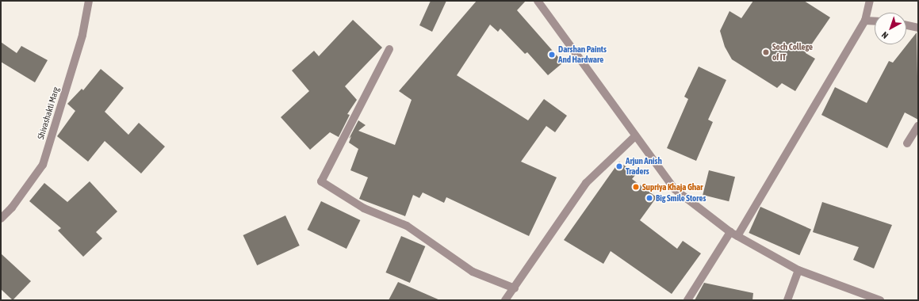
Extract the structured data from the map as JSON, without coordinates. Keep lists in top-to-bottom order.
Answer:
{
  "streets": {
    "street": ["Shivashakti Marg"]
  },
  "places": [
    "Soch College of IT",
    "Darshan Paints And Hardware",
    "Arjun Anish Traders",
    "Supriya Khaja Ghar",
    "Big Smile Stores"
  ],
  "north": "bottom left"
}
